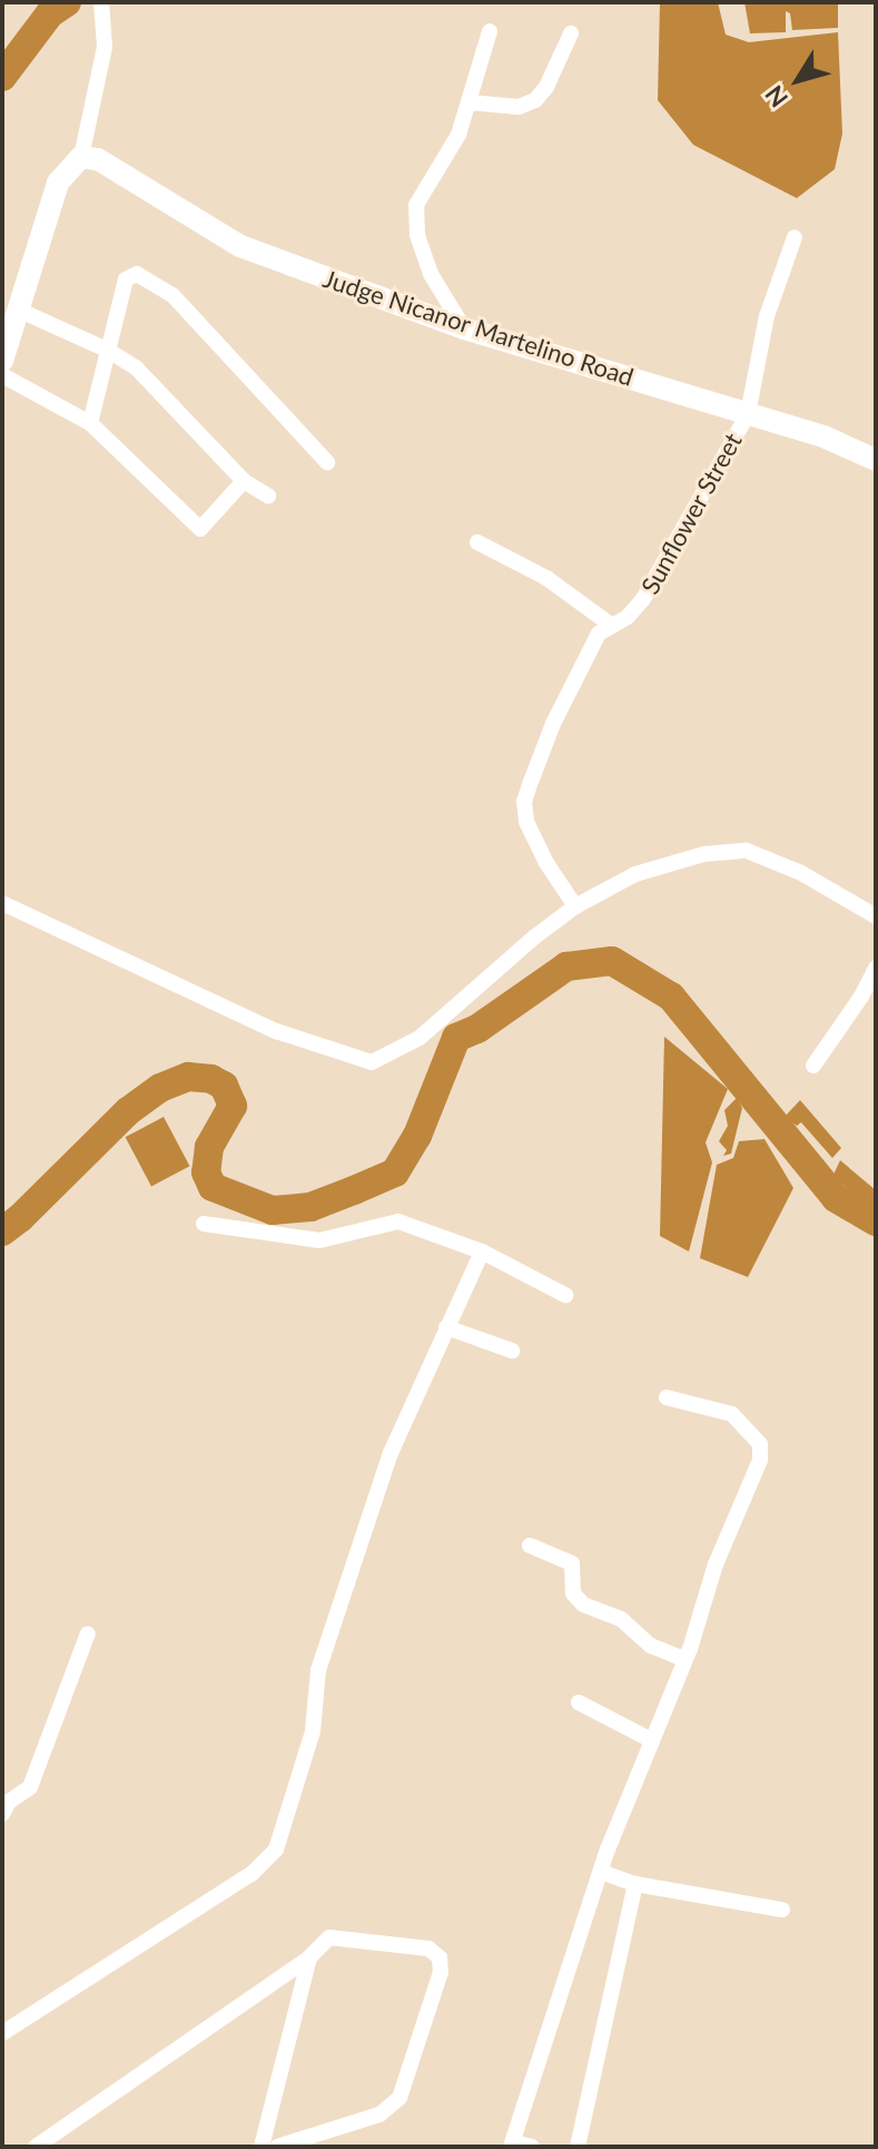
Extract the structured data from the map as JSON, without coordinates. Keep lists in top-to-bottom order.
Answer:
{
  "streets": {
    "street": ["Judge Nicanor Martelino Road", "Sunflower Street"]
  },
  "crossings": [
    ["Judge Nicanor Martelino Road", "Sunflower Street"]
  ],
  "north": "bottom left"
}
